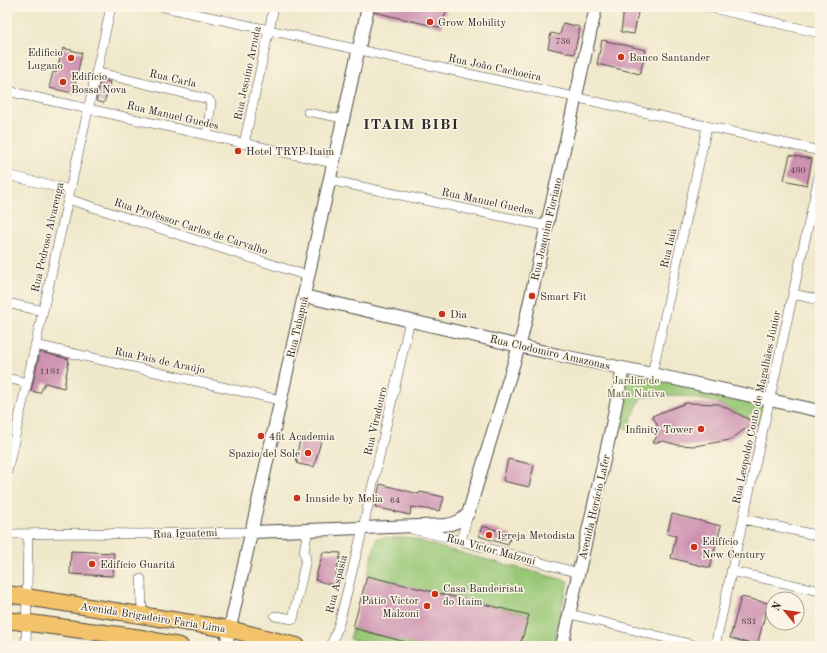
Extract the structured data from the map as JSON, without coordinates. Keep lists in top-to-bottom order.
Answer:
{
  "streets": {
    "highway": ["Avenida Brigadeiro Faria Lima"],
    "street": [
      "Rua João Cachoeira",
      "Rua Jesuíno Arruda",
      "Rua Carla",
      "Rua Manuel Guedes",
      "Rua Professor Carlos de Carvalho",
      "Rua Joaquim Floriano",
      "Rua Pedroso Alvarenga",
      "Rua Iaiá",
      "Rua Tabapuã",
      "Rua Clodomiro Amazonas",
      "Rua Pais de Araújo",
      "Rua Leopoldo Couto de Magalhães Júnior",
      "Rua Viradouro",
      "Avenida Horácio Lafer",
      "Rua Iguatemi",
      "Rua Victor Malzoni",
      "Rua Aspásia"
    ]
  },
  "crossings": [
    ["Rua João Cachoeira", "Rua Jesuíno Arruda"],
    ["Rua João Cachoeira", "Rua Joaquim Floriano"],
    ["Rua João Cachoeira", "Rua Iaiá"],
    ["Rua João Cachoeira", "Rua Tabapuã"],
    ["Rua Jesuíno Arruda", "Rua Manuel Guedes"],
    ["Rua Carla", "Rua Manuel Guedes"],
    ["Rua Carla", "Rua Pedroso Alvarenga"],
    ["Rua Manuel Guedes", "Rua Joaquim Floriano"],
    ["Rua Manuel Guedes", "Rua Pedroso Alvarenga"],
    ["Rua Manuel Guedes", "Rua Tabapuã"],
    ["Rua Professor Carlos de Carvalho", "Rua Pedroso Alvarenga"],
    ["Rua Professor Carlos de Carvalho", "Rua Tabapuã"],
    ["Rua Joaquim Floriano", "Rua Clodomiro Amazonas"],
    ["Rua Joaquim Floriano", "Rua Victor Malzoni"],
    ["Rua Pedroso Alvarenga", "Rua Pais de Araújo"],
    ["Rua Iaiá", "Rua Clodomiro Amazonas"],
    ["Rua Tabapuã", "Rua Clodomiro Amazonas"],
    ["Rua Tabapuã", "Rua Pais de Araújo"],
    ["Rua Tabapuã", "Rua Iguatemi"],
    ["Rua Tabapuã", "Avenida Brigadeiro Faria Lima"],
    ["Rua Clodomiro Amazonas", "Rua Leopoldo Couto de Magalhães Júnior"],
    ["Rua Clodomiro Amazonas", "Rua Viradouro"],
    ["Rua Clodomiro Amazonas", "Avenida Horácio Lafer"],
    ["Rua Viradouro", "Rua Iguatemi"],
    ["Rua Viradouro", "Rua Victor Malzoni"],
    ["Rua Viradouro", "Rua Aspásia"],
    ["Avenida Horácio Lafer", "Rua Victor Malzoni"],
    ["Rua Iguatemi", "Rua Victor Malzoni"],
    ["Rua Iguatemi", "Rua Aspásia"],
    ["Rua Victor Malzoni", "Rua Aspásia"]
  ],
  "districts": ["ITAIM BIBI"],
  "parks": ["Jardim de Mata Nativa"],
  "places": [
    "Grow Mobility",
    "Banco Santander",
    "Edificio Lugano",
    "Edifício Bossa Nova",
    "Hotel TRYP Itaim",
    "Smart Fit",
    "Dia",
    "Infinity Tower",
    "4fit Academia",
    "Spazio del Sole",
    "Innside by Melia",
    "Igreja Metodista",
    "Edifício New Century",
    "Edifício Guaritá",
    "Casa Bandeirista do Itaim",
    "Pátio Victor Malzoni"
  ],
  "house_numbers": [
    "736",
    "480",
    "1181",
    "64",
    "831"
  ],
  "north": "top left"
}
